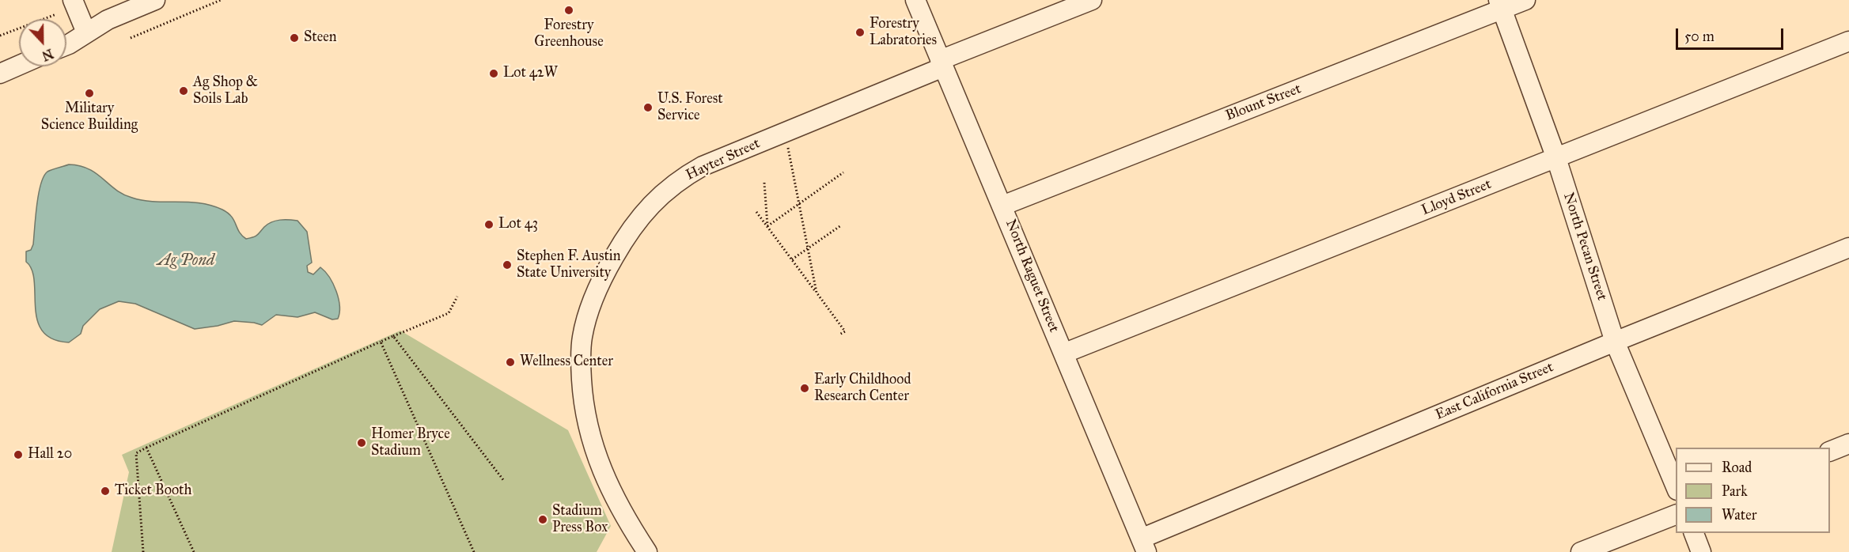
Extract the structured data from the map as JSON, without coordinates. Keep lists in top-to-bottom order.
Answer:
{
  "streets": {
    "street": [
      "Blount Street",
      "Hayter Street",
      "Lloyd Street",
      "North Pecan Street",
      "North Raguet Street",
      "East California Street"
    ]
  },
  "crossings": [
    ["Blount Street", "North Pecan Street"],
    ["Blount Street", "North Raguet Street"],
    ["Hayter Street", "North Raguet Street"],
    ["Lloyd Street", "North Pecan Street"],
    ["Lloyd Street", "North Raguet Street"],
    ["North Pecan Street", "East California Street"],
    ["North Raguet Street", "East California Street"]
  ],
  "water": ["Ag Pond"],
  "places": [
    "Forestry Greenhouse",
    "Forestry Labratories",
    "Steen",
    "Lot 42W",
    "Ag Shop & Soils Lab",
    "Military Science Building",
    "U.S. Forest Service",
    "Lot 43",
    "Stephen F. Austin State University",
    "Wellness Center",
    "Early Childhood Research Center",
    "Homer Bryce Stadium",
    "Hall 20",
    "Ticket Booth",
    "Stadium Press Box"
  ],
  "legend": ["Road", "Park", "Water"],
  "scale_bar": "50 m",
  "north": "bottom"
}
